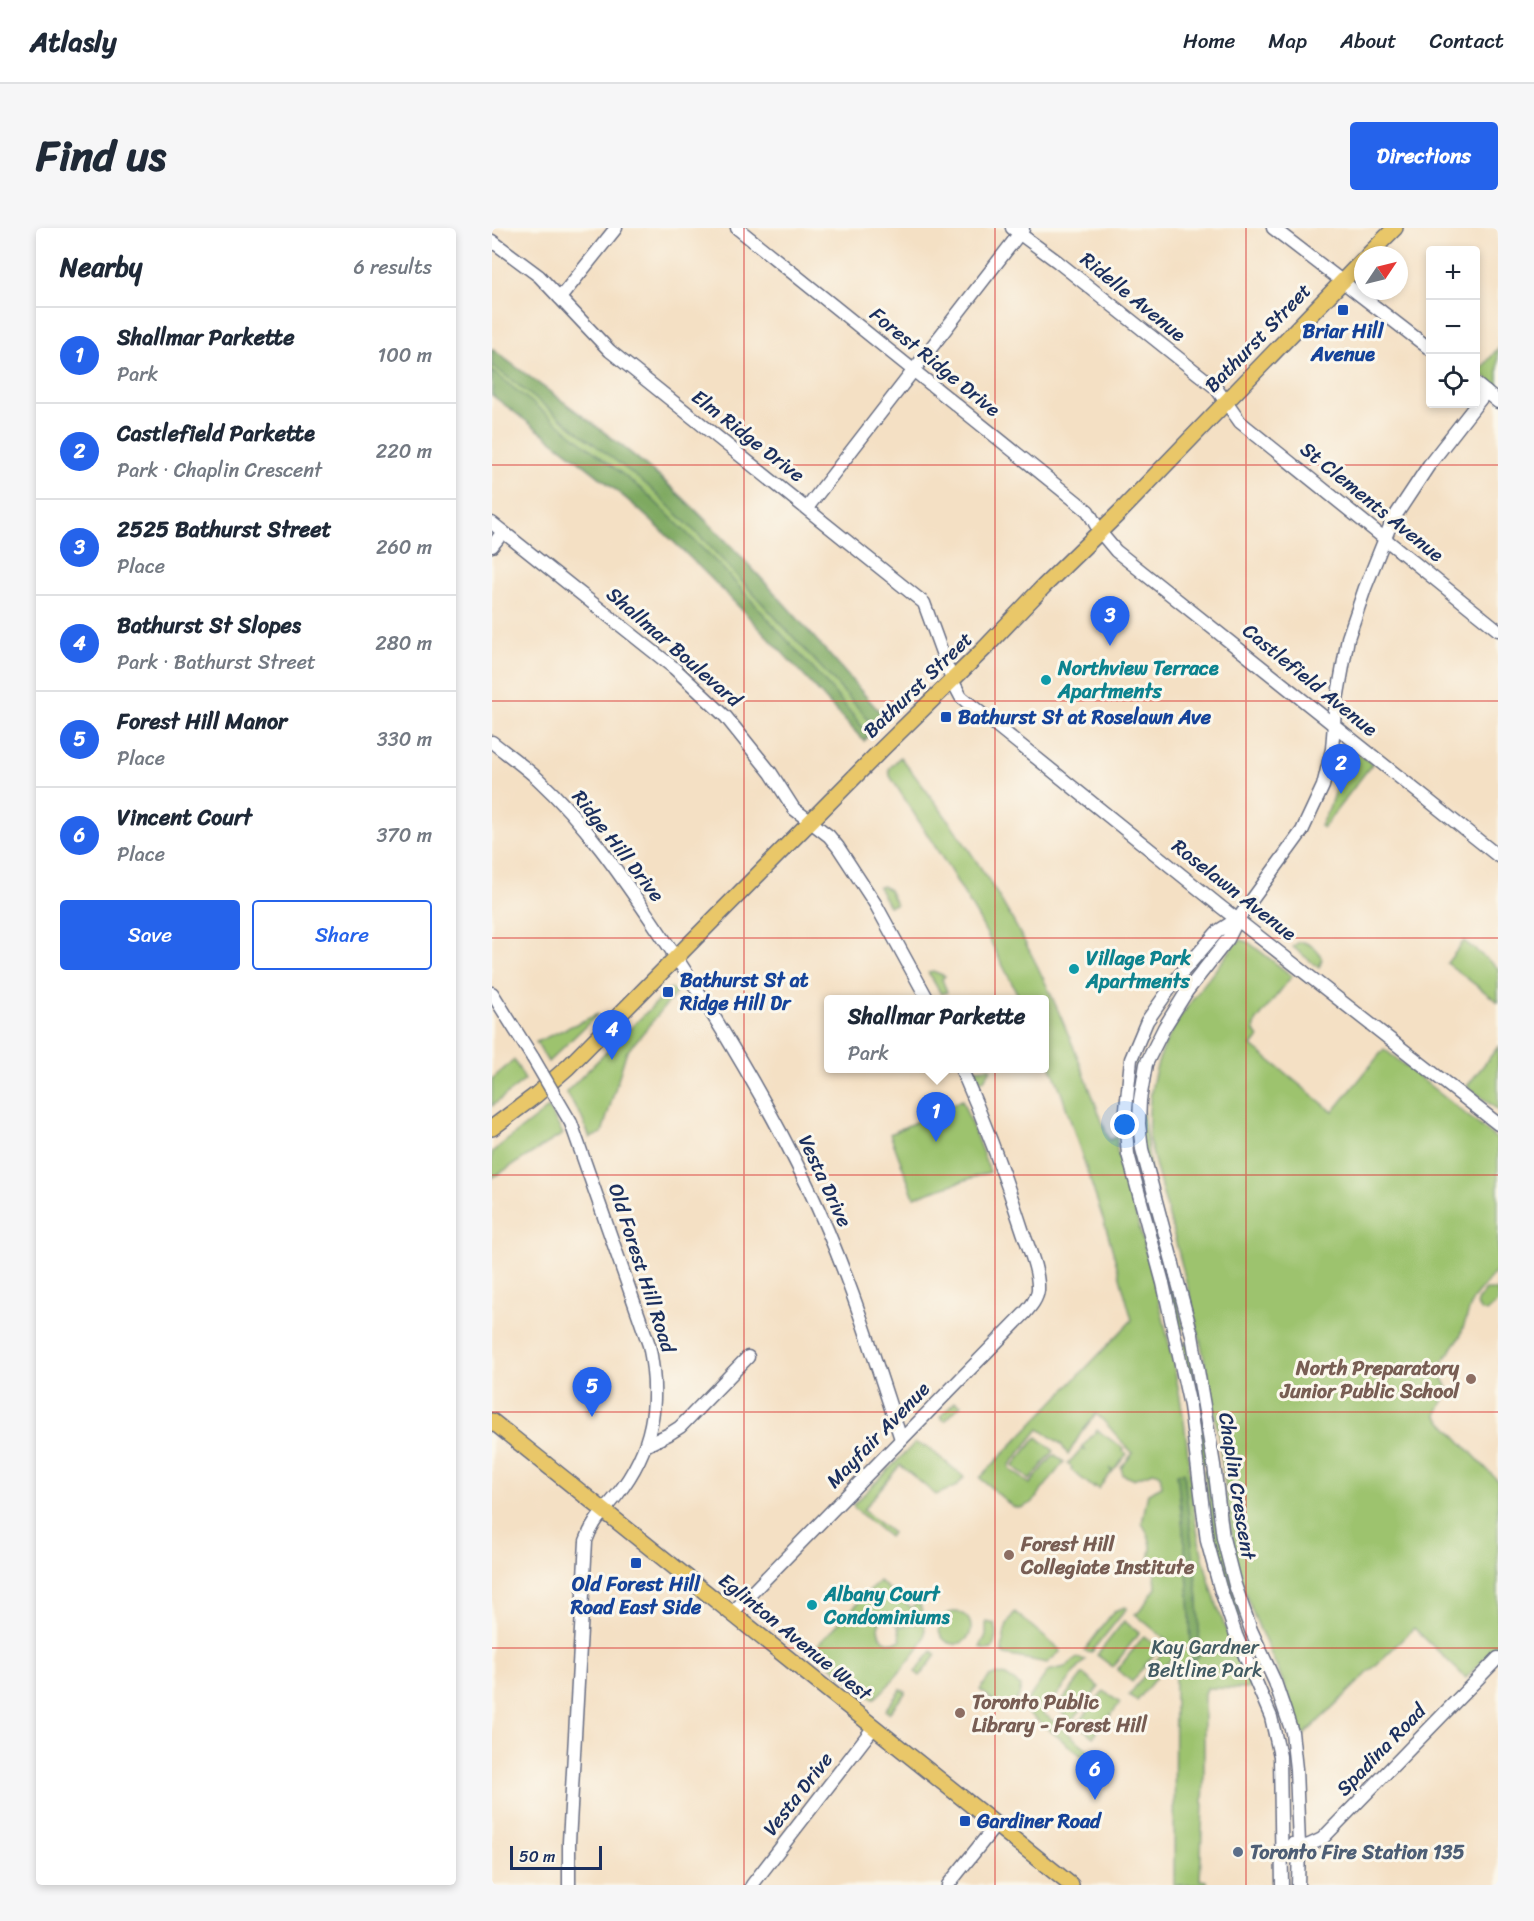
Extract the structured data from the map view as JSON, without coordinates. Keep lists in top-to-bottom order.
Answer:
{
  "streets": {
    "main road": ["Bathurst Street", "Eglinton Avenue West"],
    "street": [
      "Ridelle Avenue",
      "Forest Ridge Drive",
      "Elm Ridge Drive",
      "St Clements Avenue",
      "Shallmar Boulevard",
      "Castlefield Avenue",
      "Ridge Hill Drive",
      "Roselawn Avenue",
      "Vesta Drive",
      "Old Forest Hill Road",
      "Mayfair Avenue",
      "Chaplin Crescent",
      "Spadina Road"
    ]
  },
  "crossings": [
    ["Ridelle Avenue", "Bathurst Street"],
    ["Ridelle Avenue", "St Clements Avenue"],
    ["Bathurst Street", "Forest Ridge Drive"],
    ["Bathurst Street", "Elm Ridge Drive"],
    ["Bathurst Street", "St Clements Avenue"],
    ["Bathurst Street", "Shallmar Boulevard"],
    ["Bathurst Street", "Castlefield Avenue"],
    ["Bathurst Street", "Ridge Hill Drive"],
    ["Bathurst Street", "Roselawn Avenue"],
    ["Bathurst Street", "Vesta Drive"],
    ["Forest Ridge Drive", "Castlefield Avenue"],
    ["Elm Ridge Drive", "Roselawn Avenue"],
    ["St Clements Avenue", "Chaplin Crescent"],
    ["Castlefield Avenue", "Chaplin Crescent"],
    ["Ridge Hill Drive", "Vesta Drive"],
    ["Roselawn Avenue", "Chaplin Crescent"],
    ["Vesta Drive", "Mayfair Avenue"],
    ["Vesta Drive", "Eglinton Avenue West"],
    ["Old Forest Hill Road", "Eglinton Avenue West"],
    ["Mayfair Avenue", "Eglinton Avenue West"],
    ["Chaplin Crescent", "Spadina Road"]
  ],
  "parks": ["Kay Gardner Beltline Park"],
  "places": {
    "transit": [
      "Briar Hill Avenue",
      "Bathurst St at Roselawn Ave",
      "Bathurst St at Ridge Hill Dr",
      "Old Forest Hill Road East Side",
      "Gardiner Road"
    ],
    "other": [
      "Northview Terrace Apartments",
      "Village Park Apartments",
      "North Preparatory Junior Public School",
      "Forest Hill Collegiate Institute",
      "Albany Court Condominiums",
      "Toronto Public Library - Forest Hill",
      "Toronto Fire Station 135"
    ]
  },
  "scale_bar": "50 m",
  "north": "top right",
  "page": {
    "header": "Atlasly",
    "nav": [
      "Home",
      "Map",
      "About",
      "Contact"
    ],
    "title": "Find us",
    "buttons": [
      "Directions",
      ["Save", "Share"]
    ],
    "heading": ["Nearby", "6 results"],
    "map_buttons": ["+", "−"],
    "list": [
      {
        "mark": "1",
        "name": "Shallmar Parkette",
        "note": "Park",
        "value": "100 m"
      },
      {
        "mark": "2",
        "name": "Castlefield Parkette",
        "note": "Park · Chaplin Crescent",
        "value": "220 m"
      },
      {
        "mark": "3",
        "name": "2525 Bathurst Street",
        "note": "Place",
        "value": "260 m"
      },
      {
        "mark": "4",
        "name": "Bathurst St Slopes",
        "note": "Park · Bathurst Street",
        "value": "280 m"
      },
      {
        "mark": "5",
        "name": "Forest Hill Manor",
        "note": "Place",
        "value": "330 m"
      },
      {
        "mark": "6",
        "name": "Vincent Court",
        "note": "Place",
        "value": "370 m"
      }
    ],
    "pins": [
      "3",
      "2",
      "4",
      "1",
      "5",
      "6"
    ],
    "popup": ["Shallmar Parkette", "Park"],
    "scale": "50 m"
  }
}
